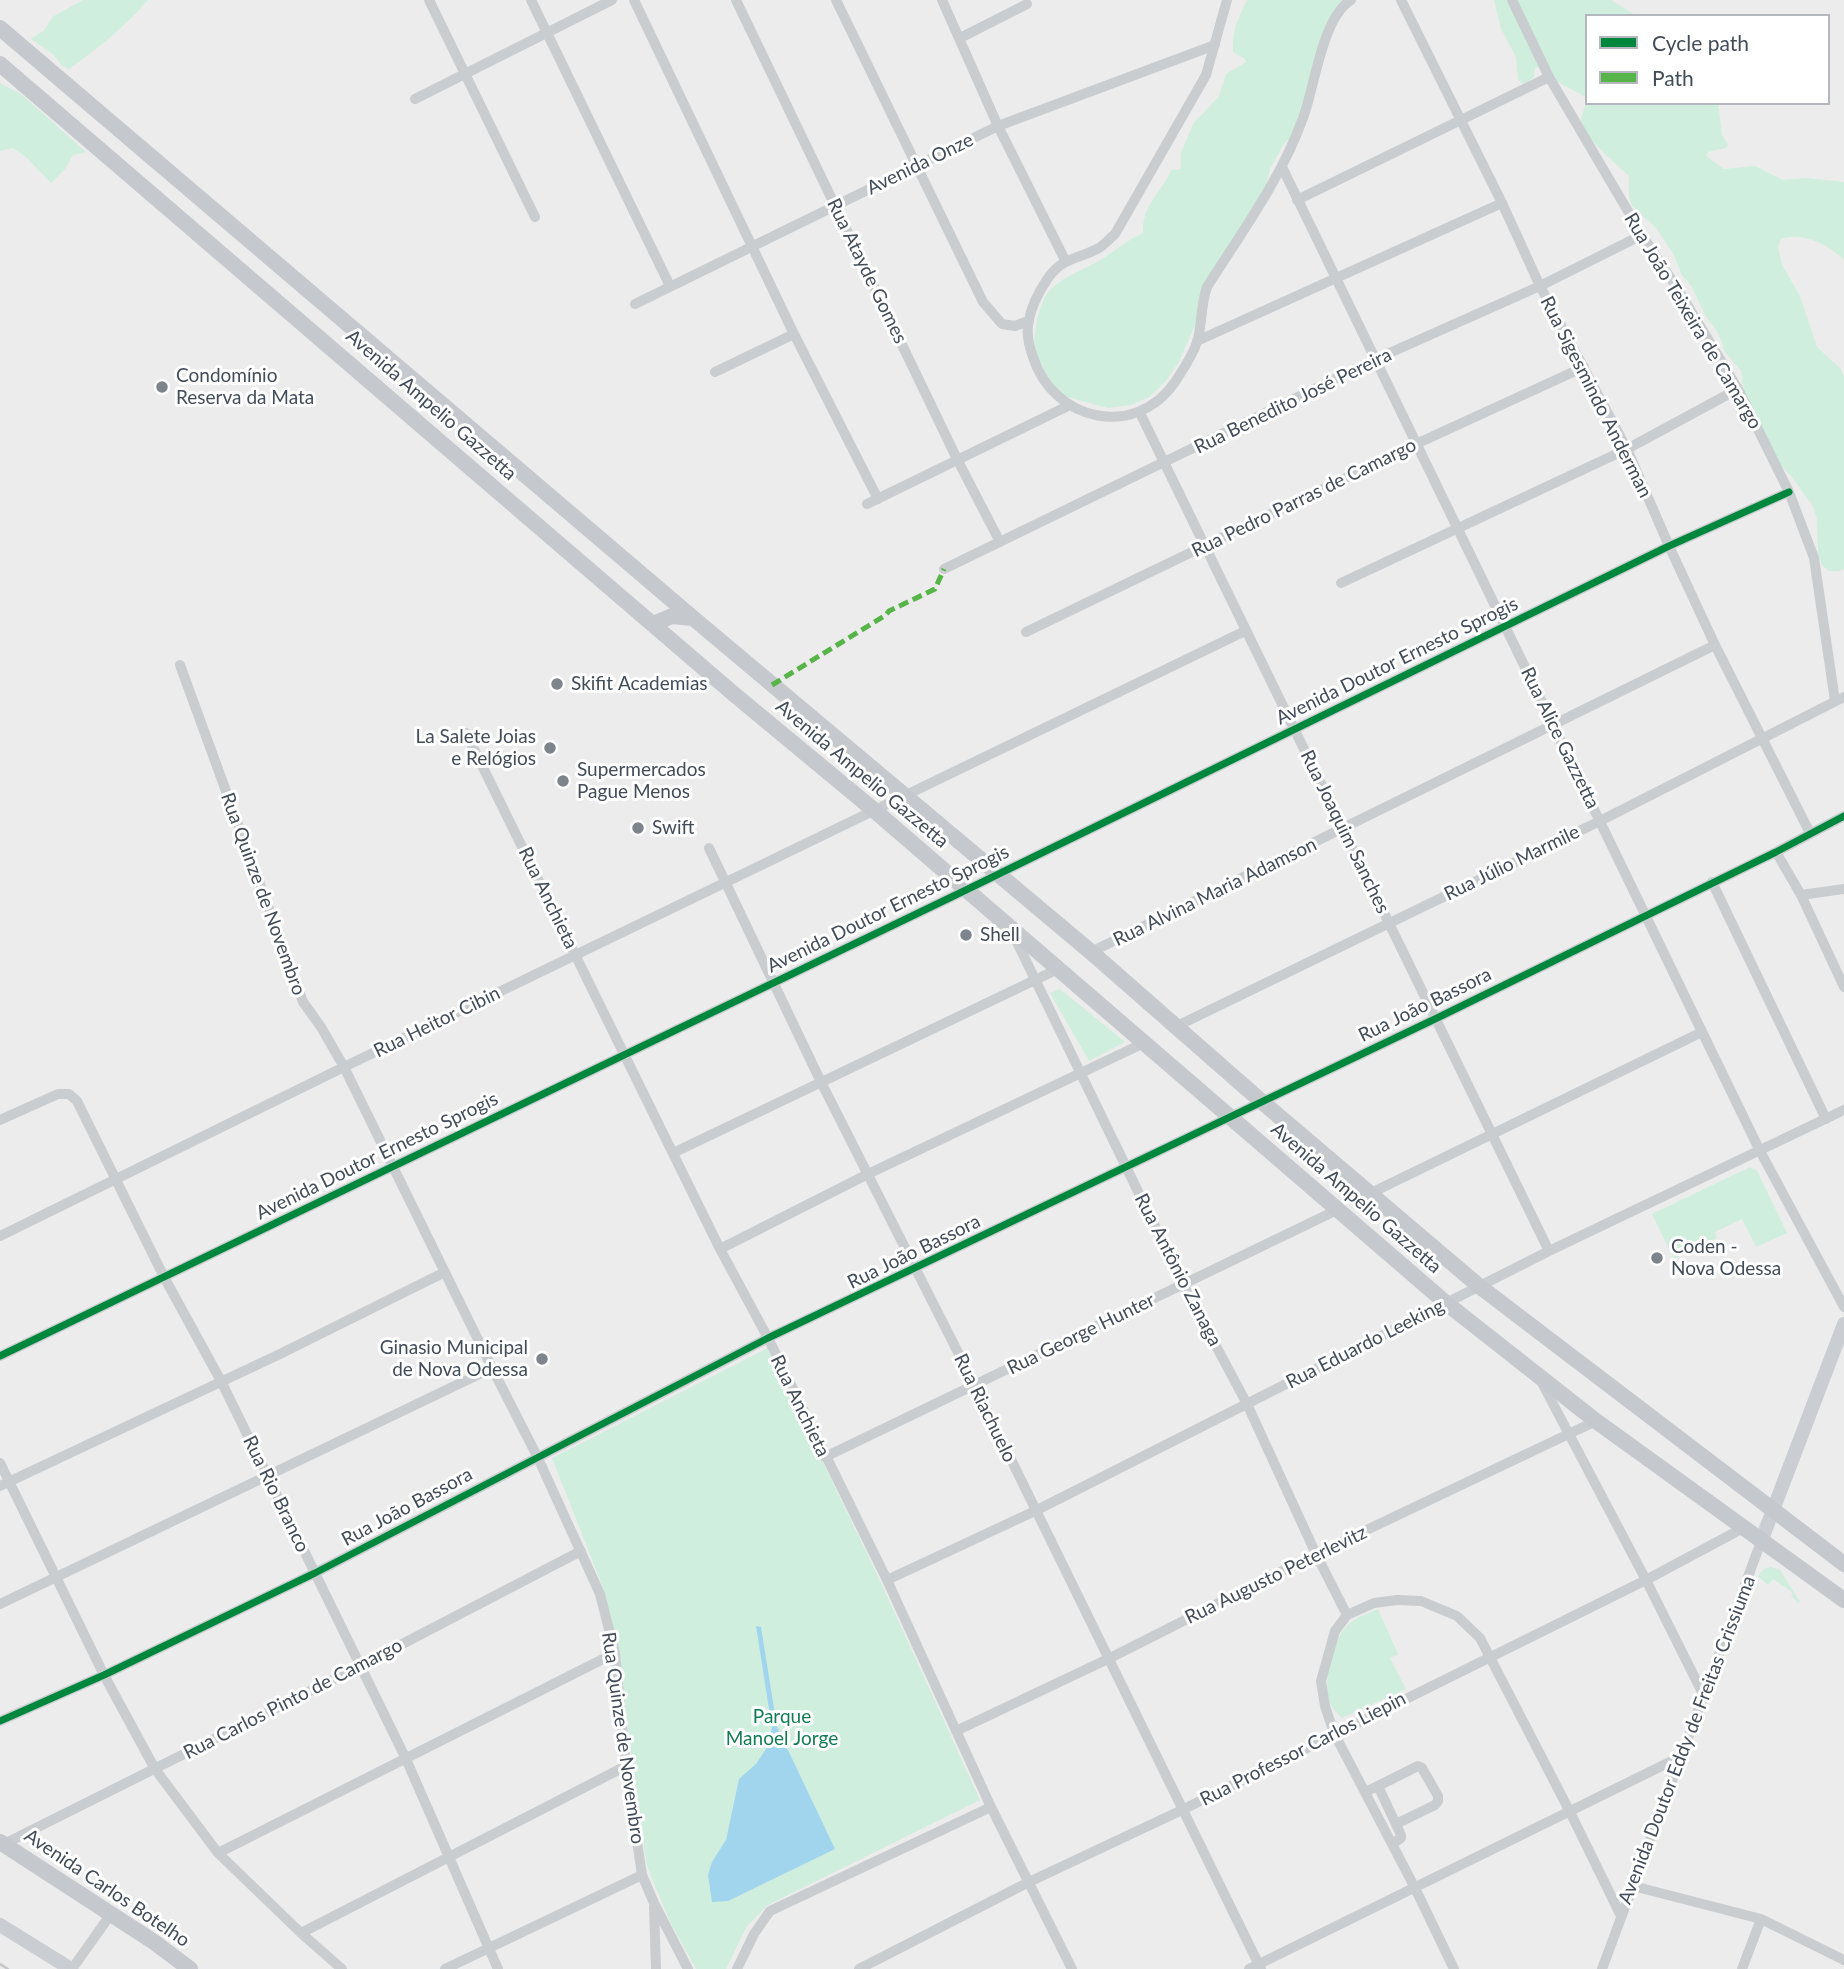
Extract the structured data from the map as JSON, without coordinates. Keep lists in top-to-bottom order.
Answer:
{
  "streets": {
    "main road": ["Avenida Ampelio Gazzetta", "Avenida Doutor Eddy de Freitas Crissiuma", "Avenida Carlos Botelho"],
    "street": [
      "Avenida Onze",
      "Rua Atayde Gomes",
      "Rua João Teixeira de Camargo",
      "Rua Sigesmindo Anderman",
      "Rua Benedito José Pereira",
      "Rua Pedro Parras de Camargo",
      "Avenida Doutor Ernesto Sprogis",
      "Rua Alice Gazzetta",
      "Rua Joaquim Sanches",
      "Rua Júlio Marmile",
      "Rua Alvina Maria Adamson",
      "Rua Quinze de Novembro",
      "Rua Anchieta",
      "Rua João Bassora",
      "Rua Heitor Cibin",
      "Rua Antônio Zanaga",
      "Rua George Hunter",
      "Rua Eduardo Leeking",
      "Rua Riachuelo",
      "Rua Rio Branco",
      "Rua Augusto Peterlevitz",
      "Rua Carlos Pinto de Camargo",
      "Rua Professor Carlos Liepin"
    ]
  },
  "crossings": [
    ["Avenida Onze", "Rua Atayde Gomes"],
    ["Rua Atayde Gomes", "Rua Benedito José Pereira"],
    ["Rua João Teixeira de Camargo", "Rua Benedito José Pereira"],
    ["Rua João Teixeira de Camargo", "Avenida Doutor Ernesto Sprogis"],
    ["Rua João Teixeira de Camargo", "Rua Júlio Marmile"],
    ["Rua Sigesmindo Anderman", "Rua Benedito José Pereira"],
    ["Rua Sigesmindo Anderman", "Rua Pedro Parras de Camargo"],
    ["Rua Sigesmindo Anderman", "Avenida Doutor Ernesto Sprogis"],
    ["Rua Sigesmindo Anderman", "Rua Júlio Marmile"],
    ["Rua Sigesmindo Anderman", "Rua Alvina Maria Adamson"],
    ["Rua Sigesmindo Anderman", "Rua João Bassora"],
    ["Rua Benedito José Pereira", "Rua Alice Gazzetta"],
    ["Rua Benedito José Pereira", "Rua Joaquim Sanches"],
    ["Avenida Ampelio Gazzetta", "Avenida Doutor Ernesto Sprogis"],
    ["Avenida Ampelio Gazzetta", "Rua Júlio Marmile"],
    ["Avenida Ampelio Gazzetta", "Rua Alvina Maria Adamson"],
    ["Avenida Ampelio Gazzetta", "Rua João Bassora"],
    ["Avenida Ampelio Gazzetta", "Rua Heitor Cibin"],
    ["Avenida Ampelio Gazzetta", "Rua Antônio Zanaga"],
    ["Avenida Ampelio Gazzetta", "Rua George Hunter"],
    ["Avenida Ampelio Gazzetta", "Rua Eduardo Leeking"],
    ["Avenida Ampelio Gazzetta", "Rua Augusto Peterlevitz"],
    ["Avenida Ampelio Gazzetta", "Avenida Doutor Eddy de Freitas Crissiuma"],
    ["Avenida Ampelio Gazzetta", "Rua Professor Carlos Liepin"],
    ["Rua Pedro Parras de Camargo", "Rua Alice Gazzetta"],
    ["Rua Pedro Parras de Camargo", "Rua Joaquim Sanches"],
    ["Avenida Doutor Ernesto Sprogis", "Rua Alice Gazzetta"],
    ["Avenida Doutor Ernesto Sprogis", "Rua Joaquim Sanches"],
    ["Avenida Doutor Ernesto Sprogis", "Rua Quinze de Novembro"],
    ["Avenida Doutor Ernesto Sprogis", "Rua Anchieta"],
    ["Avenida Doutor Ernesto Sprogis", "Rua Riachuelo"],
    ["Avenida Doutor Ernesto Sprogis", "Rua Rio Branco"],
    ["Rua Alice Gazzetta", "Rua Júlio Marmile"],
    ["Rua Alice Gazzetta", "Rua Alvina Maria Adamson"],
    ["Rua Alice Gazzetta", "Rua João Bassora"],
    ["Rua Alice Gazzetta", "Rua Eduardo Leeking"],
    ["Rua Joaquim Sanches", "Rua Júlio Marmile"],
    ["Rua Joaquim Sanches", "Rua Alvina Maria Adamson"],
    ["Rua Joaquim Sanches", "Rua João Bassora"],
    ["Rua Joaquim Sanches", "Rua Heitor Cibin"],
    ["Rua Joaquim Sanches", "Rua Eduardo Leeking"],
    ["Rua Quinze de Novembro", "Rua João Bassora"],
    ["Rua Quinze de Novembro", "Rua Heitor Cibin"],
    ["Rua Quinze de Novembro", "Rua Carlos Pinto de Camargo"],
    ["Rua Anchieta", "Rua João Bassora"],
    ["Rua Anchieta", "Rua Heitor Cibin"],
    ["Rua Anchieta", "Rua George Hunter"],
    ["Rua Anchieta", "Rua Eduardo Leeking"],
    ["Rua Anchieta", "Rua Augusto Peterlevitz"],
    ["Rua Anchieta", "Rua Professor Carlos Liepin"],
    ["Rua João Bassora", "Rua Antônio Zanaga"],
    ["Rua João Bassora", "Rua Riachuelo"],
    ["Rua João Bassora", "Rua Rio Branco"],
    ["Rua Heitor Cibin", "Rua Riachuelo"],
    ["Rua Heitor Cibin", "Rua Rio Branco"],
    ["Rua Antônio Zanaga", "Rua George Hunter"],
    ["Rua Antônio Zanaga", "Rua Eduardo Leeking"],
    ["Rua Antônio Zanaga", "Rua Augusto Peterlevitz"],
    ["Rua George Hunter", "Rua Riachuelo"],
    ["Rua Eduardo Leeking", "Rua Riachuelo"],
    ["Rua Riachuelo", "Rua Augusto Peterlevitz"],
    ["Rua Riachuelo", "Rua Professor Carlos Liepin"],
    ["Rua Rio Branco", "Rua Carlos Pinto de Camargo"],
    ["Rua Carlos Pinto de Camargo", "Avenida Carlos Botelho"]
  ],
  "parks": ["Parque Manoel Jorge"],
  "places": [
    "Condomínio Reserva da Mata",
    "Skifit Academias",
    "La Salete Joias e Relógios",
    "Supermercados Pague Menos",
    "Swift",
    "Shell",
    "Coden - Nova Odessa",
    "Ginasio Municipal de Nova Odessa"
  ],
  "legend": ["Cycle path", "Path"]
}
